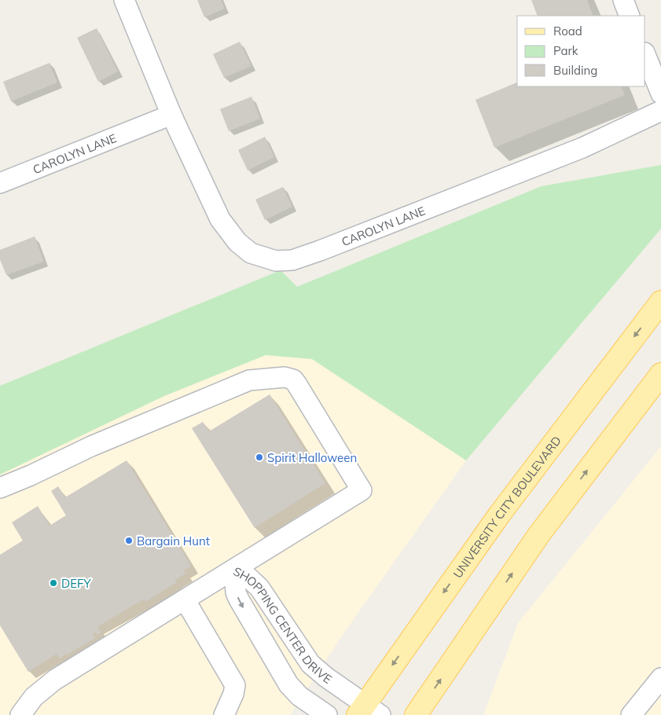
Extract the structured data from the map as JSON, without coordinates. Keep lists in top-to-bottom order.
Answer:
{
  "streets": {
    "main road": ["UNIVERSITY CITY BOULEVARD"],
    "street": ["CAROLYN LANE", "SHOPPING CENTER DRIVE"]
  },
  "crossings": [
    ["UNIVERSITY CITY BOULEVARD", "SHOPPING CENTER DRIVE"]
  ],
  "places": ["Spirit Halloween", "Bargain Hunt", "DEFY"],
  "legend": ["Road", "Park", "Building"]
}
